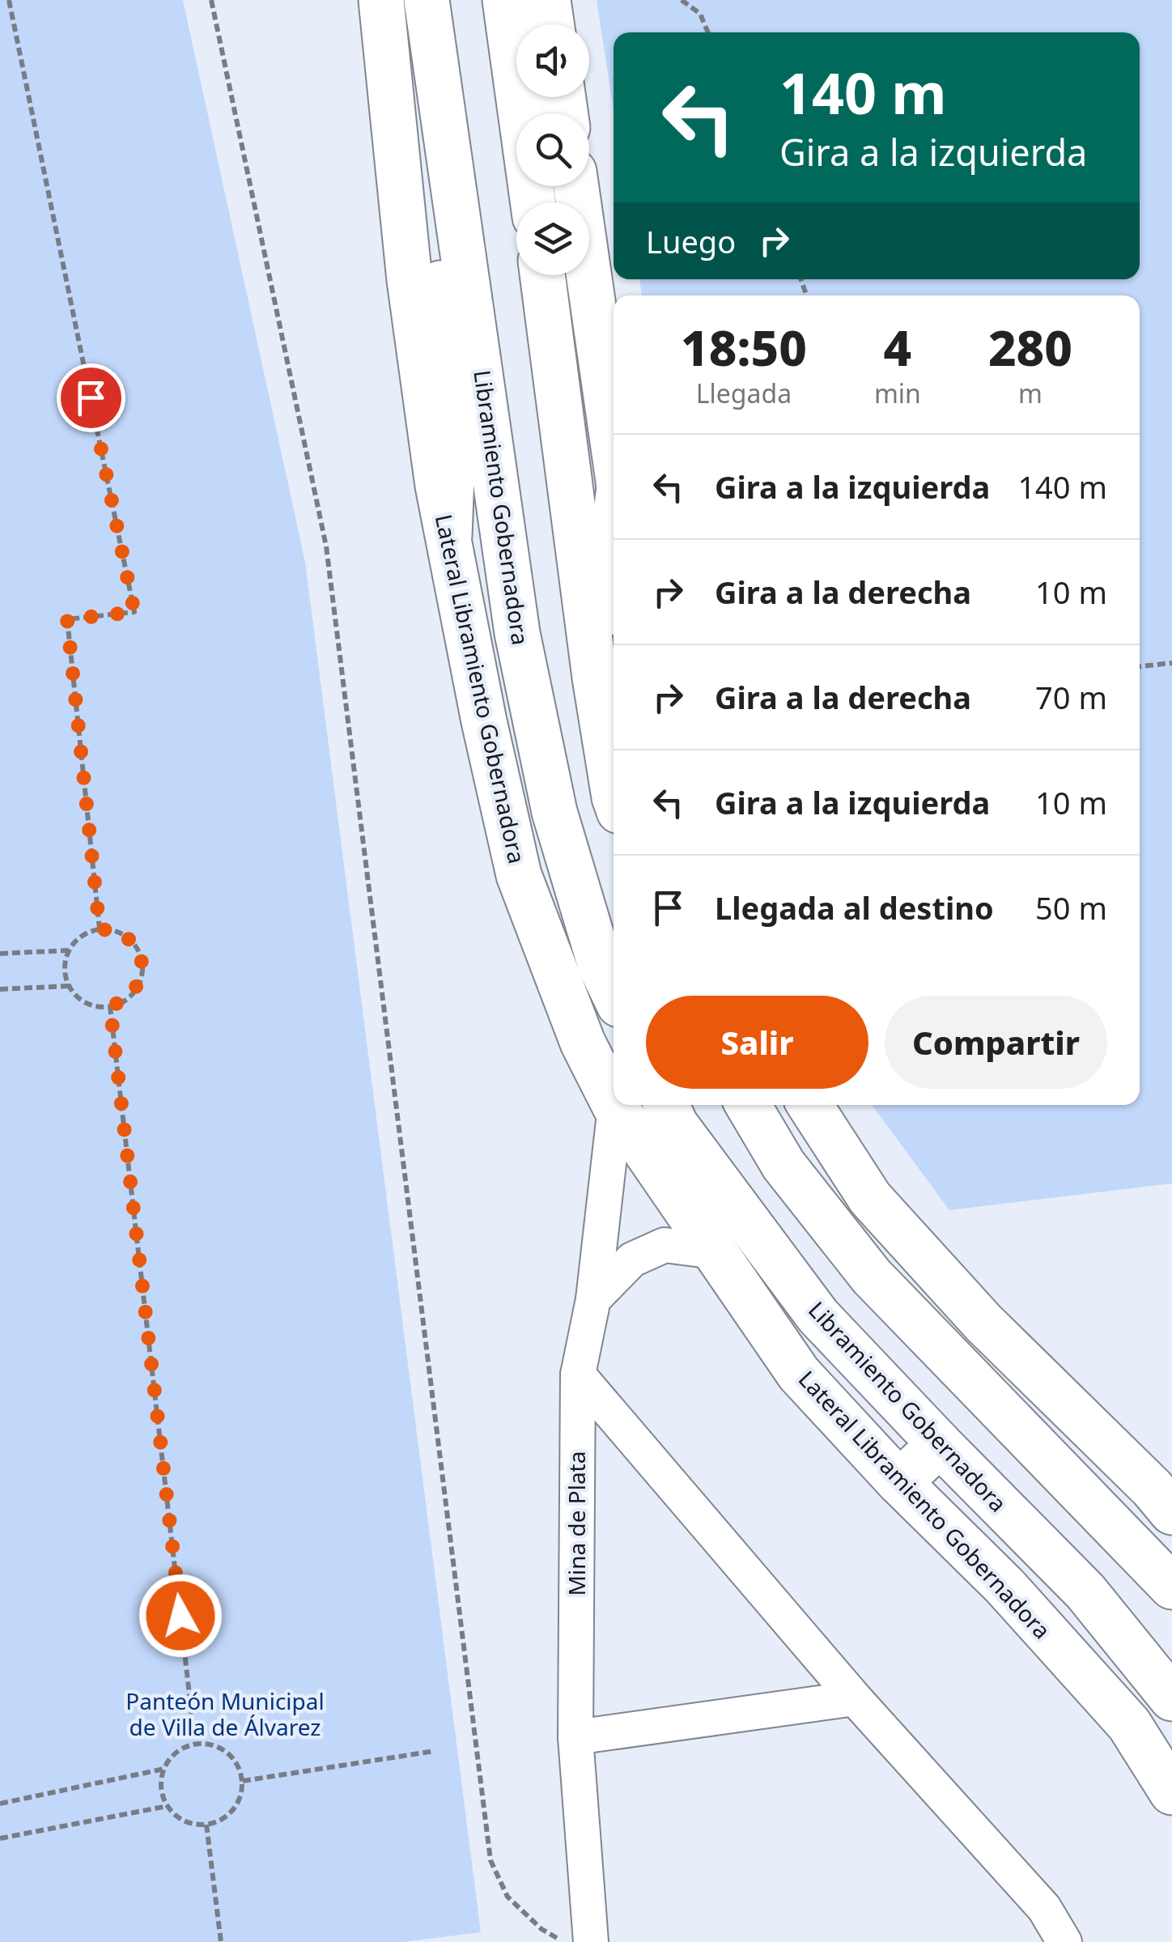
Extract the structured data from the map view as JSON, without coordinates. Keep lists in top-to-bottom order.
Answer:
{
  "streets": {
    "main road": ["Libramiento Gobernadora", "Lateral Libramiento Gobernadora"],
    "street": ["Mina de Plata"]
  },
  "crossings": [
    ["Lateral Libramiento Gobernadora", "Mina de Plata"]
  ],
  "parks": ["Panteón Municipal de Villa de Álvarez"],
  "page": {
    "turn": ["140 m", "Gira a la izquierda"],
    "then": "Luego",
    "eta": [
      "18:50",
      "Llegada",
      "4",
      "min",
      "280",
      "m"
    ],
    "list": [
      {
        "name": "Gira a la izquierda",
        "value": "140 m"
      },
      {
        "name": "Gira a la derecha",
        "value": "10 m"
      },
      {
        "name": "Gira a la derecha",
        "value": "70 m"
      },
      {
        "name": "Gira a la izquierda",
        "value": "10 m"
      },
      {
        "name": "Llegada al destino",
        "value": "50 m"
      }
    ],
    "buttons": ["Salir", "Compartir"]
  }
}
